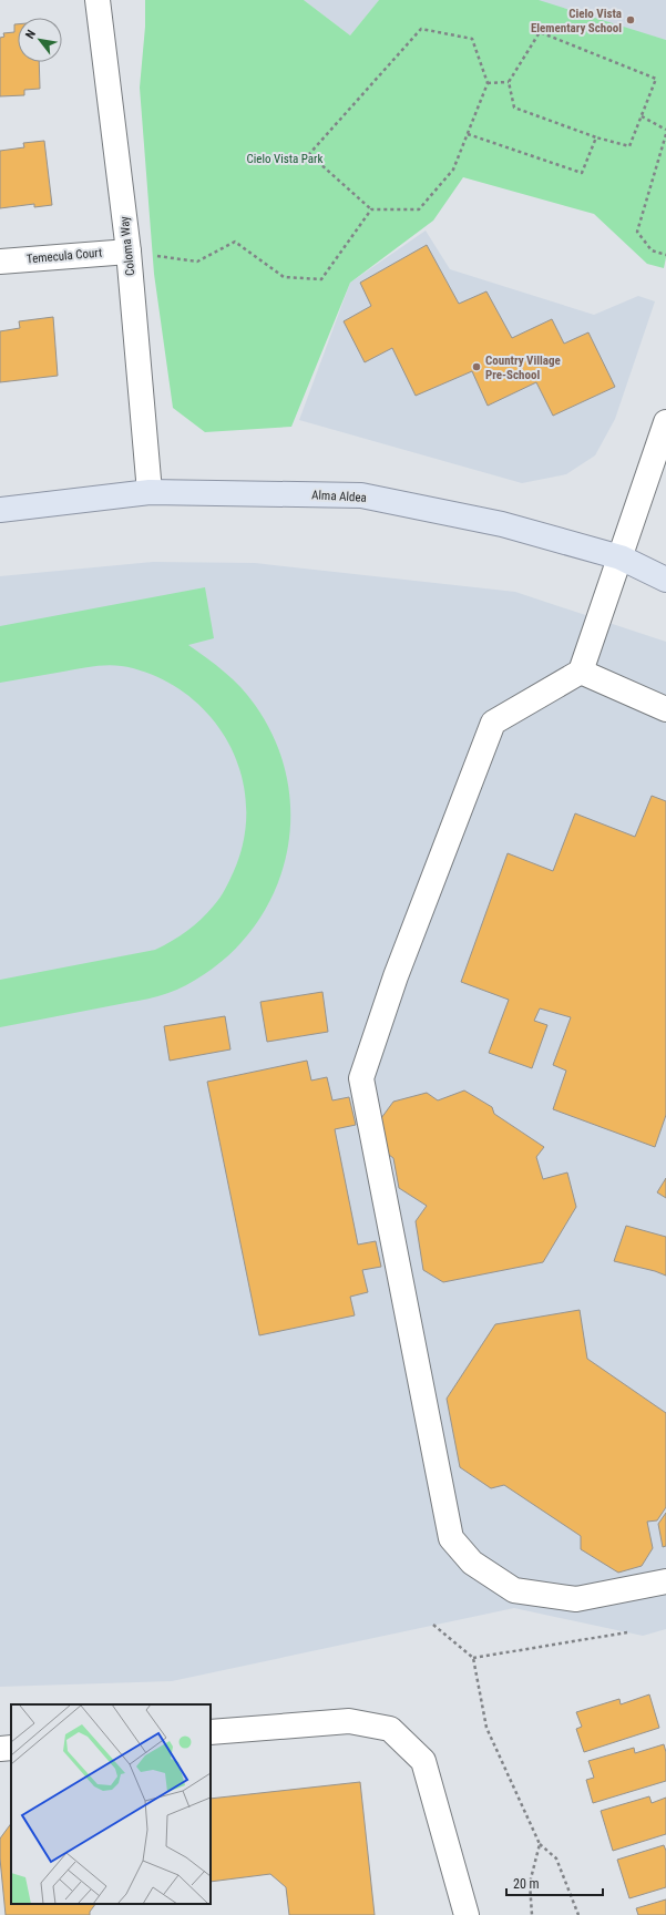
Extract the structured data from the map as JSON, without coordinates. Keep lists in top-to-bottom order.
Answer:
{
  "streets": {
    "main road": ["Alma Aldea"],
    "street": ["Coloma Way", "Temecula Court"]
  },
  "crossings": [
    ["Coloma Way", "Temecula Court"],
    ["Coloma Way", "Alma Aldea"]
  ],
  "parks": ["Cielo Vista Park"],
  "places": ["Cielo Vista Elementary School", "Country Village Pre-School"],
  "scale_bar": "20 m",
  "north": "top left"
}
